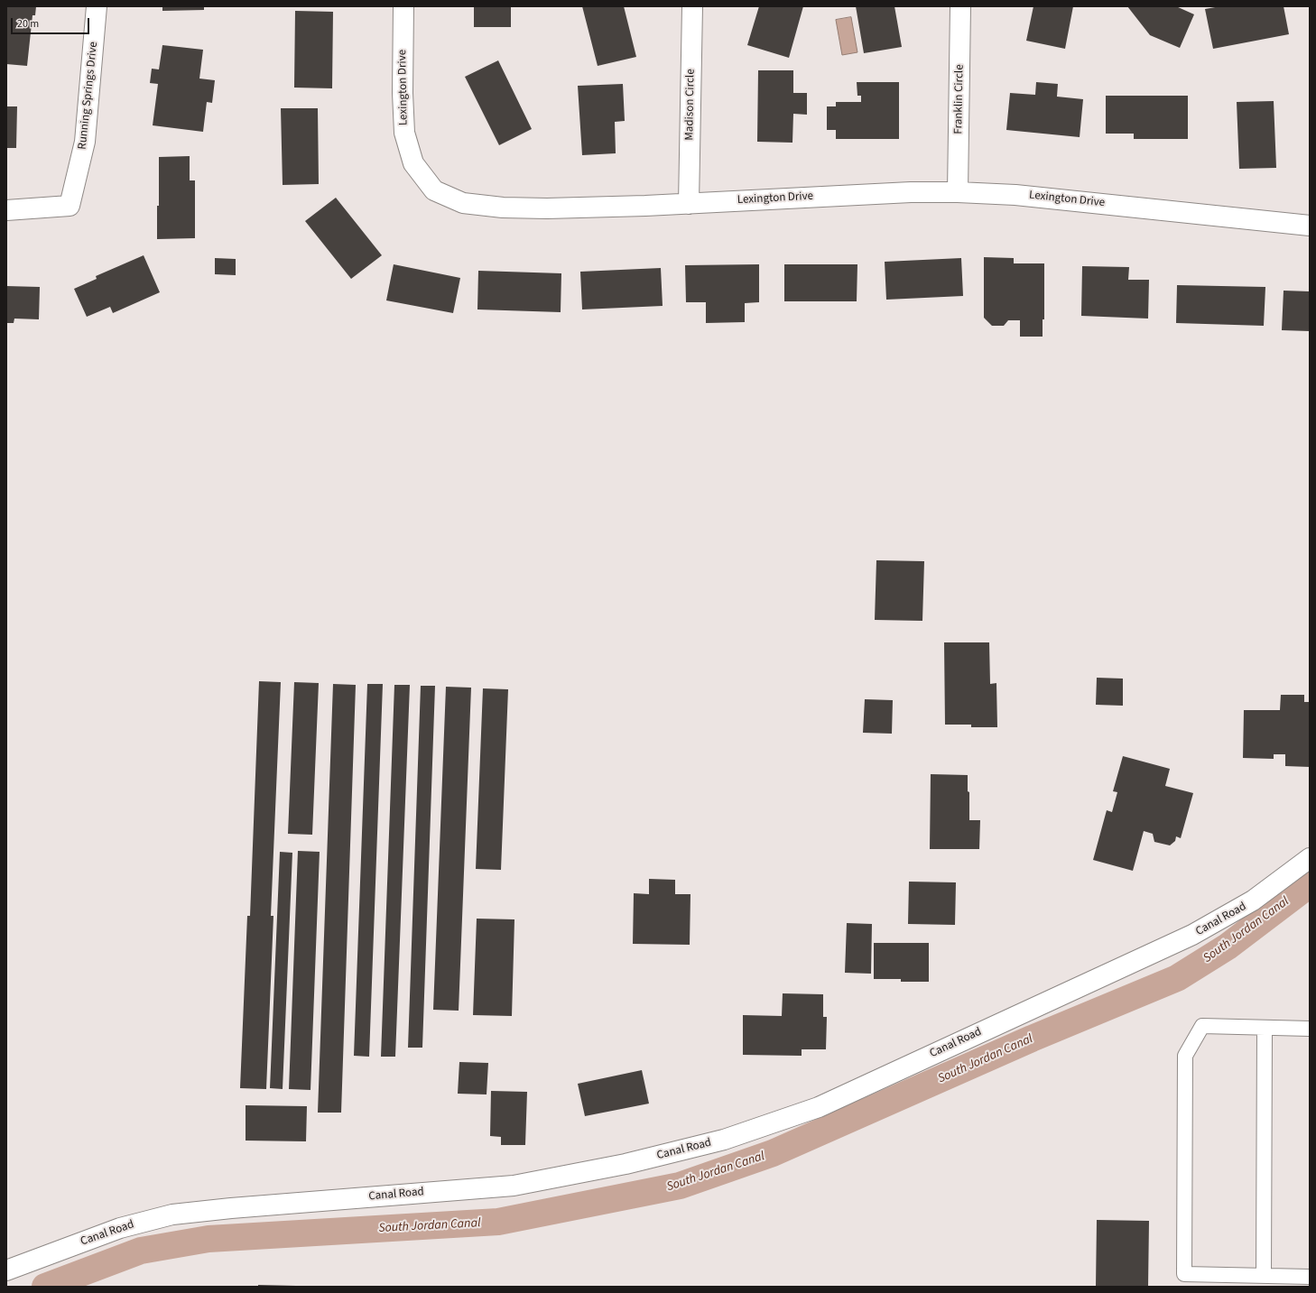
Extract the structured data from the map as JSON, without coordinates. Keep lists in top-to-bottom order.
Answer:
{
  "streets": {
    "street": [
      "Lexington Drive",
      "Running Springs Drive",
      "Franklin Circle",
      "Madison Circle",
      "Canal Road"
    ]
  },
  "crossings": [
    ["Lexington Drive", "Franklin Circle"],
    ["Lexington Drive", "Madison Circle"]
  ],
  "water": ["South Jordan Canal"],
  "scale_bar": "20 m"
}
